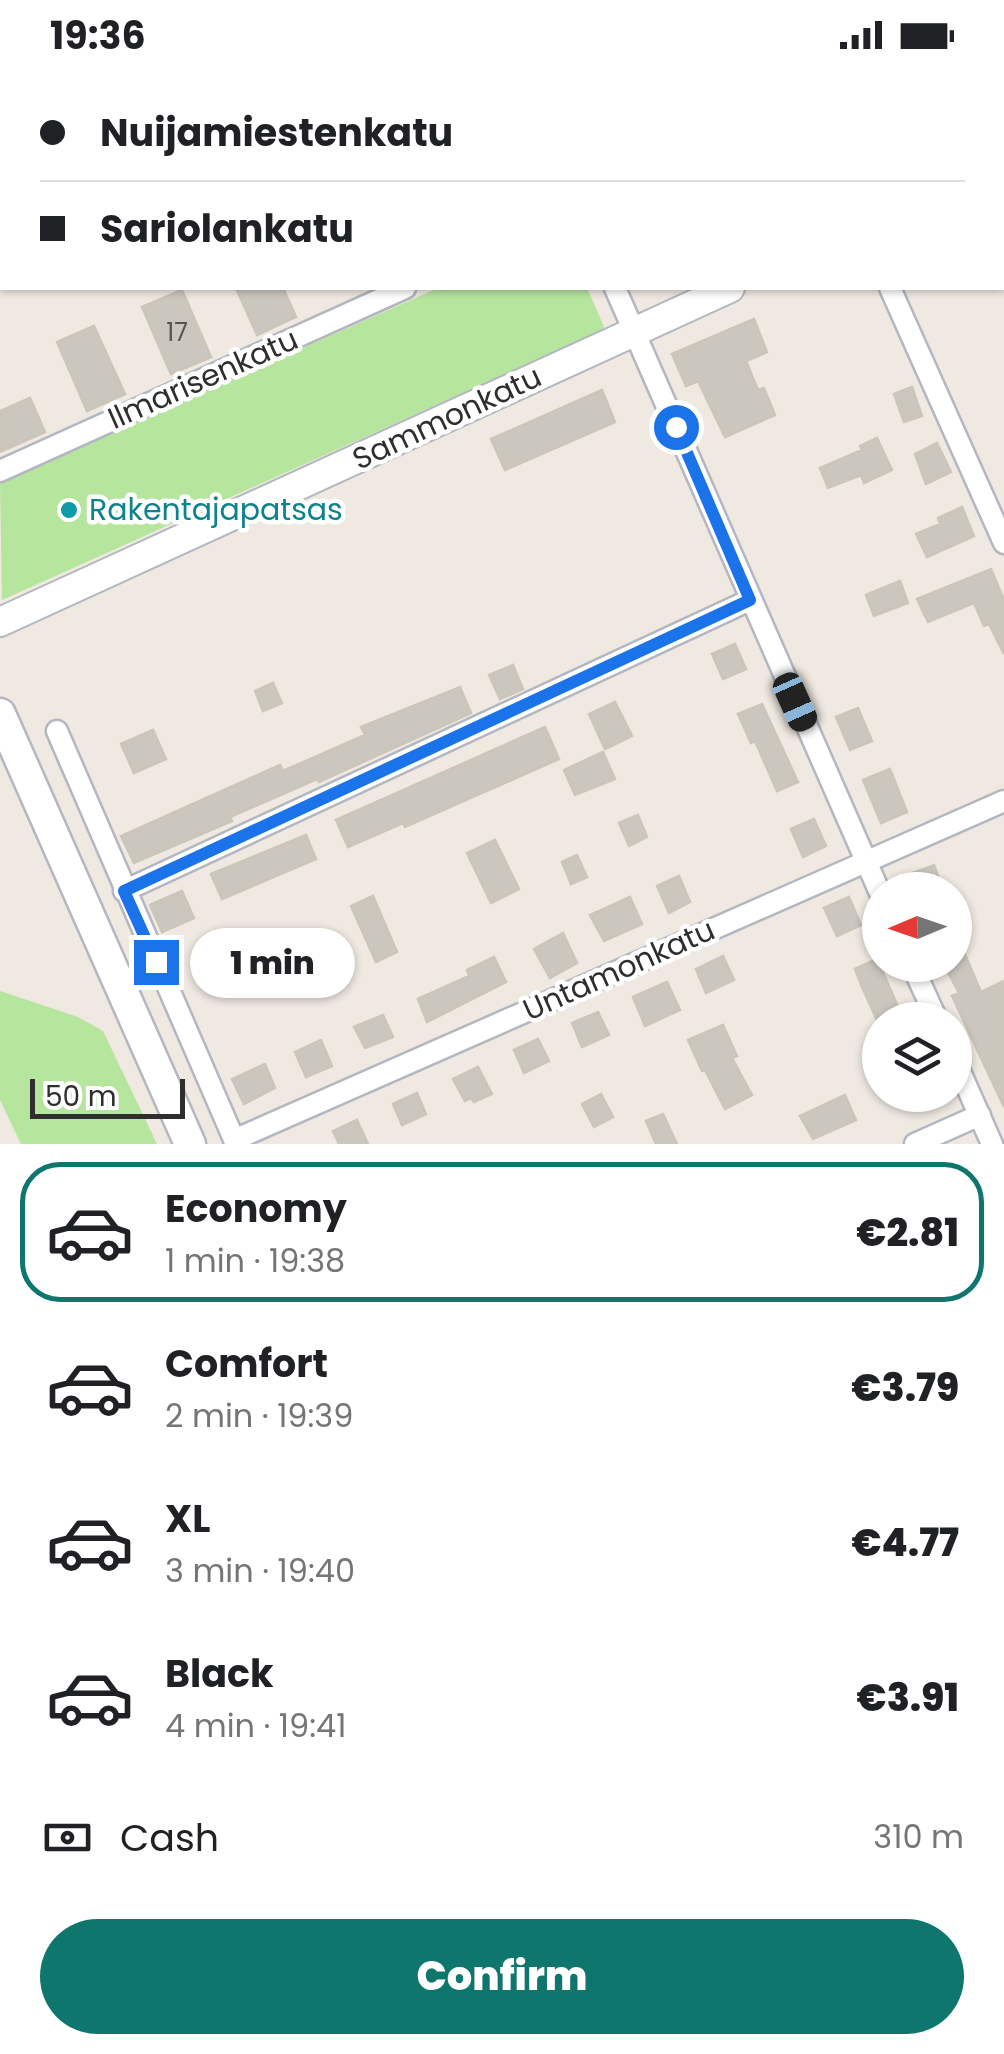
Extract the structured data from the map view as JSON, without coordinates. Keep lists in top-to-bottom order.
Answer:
{
  "streets": {
    "street": ["Ilmarisenkatu", "Sammonkatu", "Untamonkatu"]
  },
  "places": ["Rakentajapatsas"],
  "house_numbers": ["17"],
  "scale_bar": "50 m",
  "north": "left",
  "page": {
    "status": "19:36",
    "banner": ["Nuijamiestenkatu", "Sariolankatu"],
    "bubble": "1 min",
    "scale": "50 m",
    "list": [
      {
        "name": "Economy",
        "note": "1 min · 19:38",
        "value": "€2.81"
      },
      {
        "name": "Comfort",
        "note": "2 min · 19:39",
        "value": "€3.79"
      },
      {
        "name": "XL",
        "note": "3 min · 19:40",
        "value": "€4.77"
      },
      {
        "name": "Black",
        "note": "4 min · 19:41",
        "value": "€3.91"
      }
    ],
    "pay": ["Cash", "310 m"],
    "buttons": "Confirm"
  }
}
